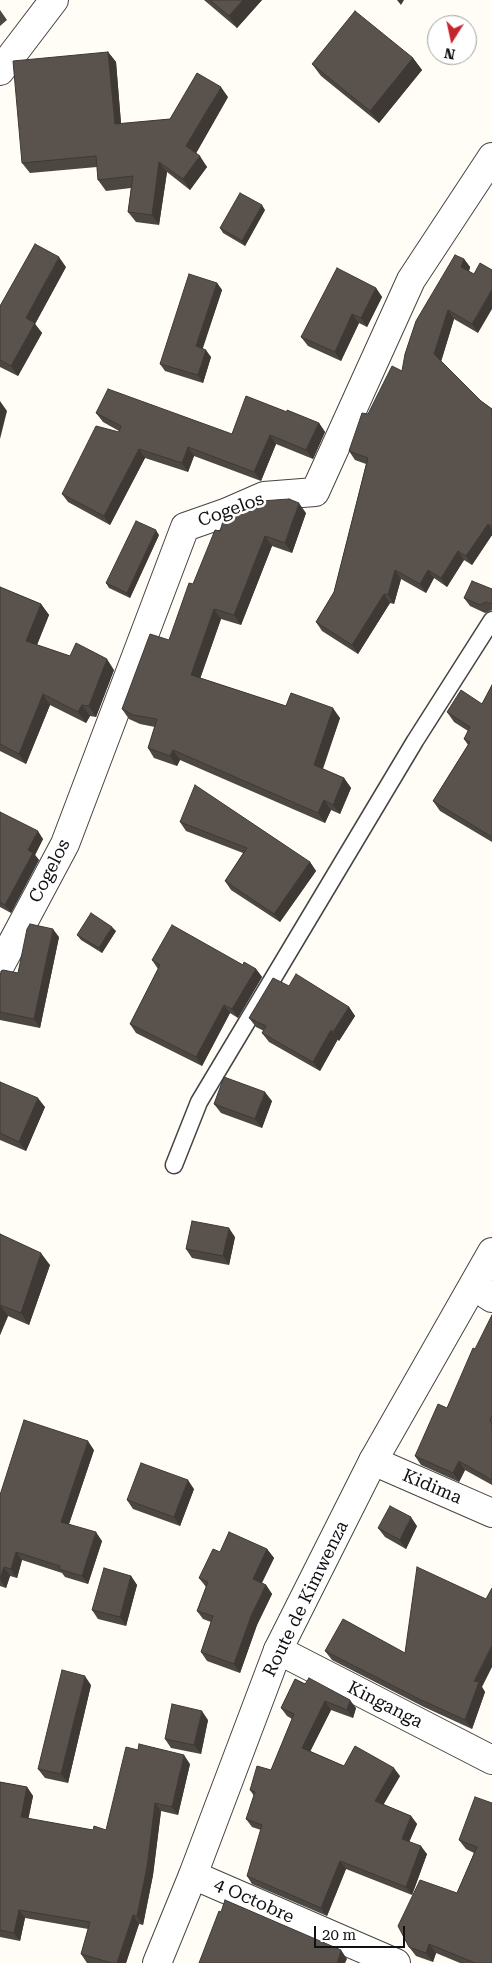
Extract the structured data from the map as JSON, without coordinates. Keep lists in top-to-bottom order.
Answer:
{
  "streets": {
    "street": [
      "Cogelos",
      "Kidima",
      "Route de Kimwenza",
      "Kinganga",
      "4 Octobre"
    ]
  },
  "crossings": [
    ["Kidima", "Route de Kimwenza"],
    ["Route de Kimwenza", "Kinganga"],
    ["Route de Kimwenza", "4 Octobre"]
  ],
  "scale_bar": "20 m",
  "north": "bottom"
}
